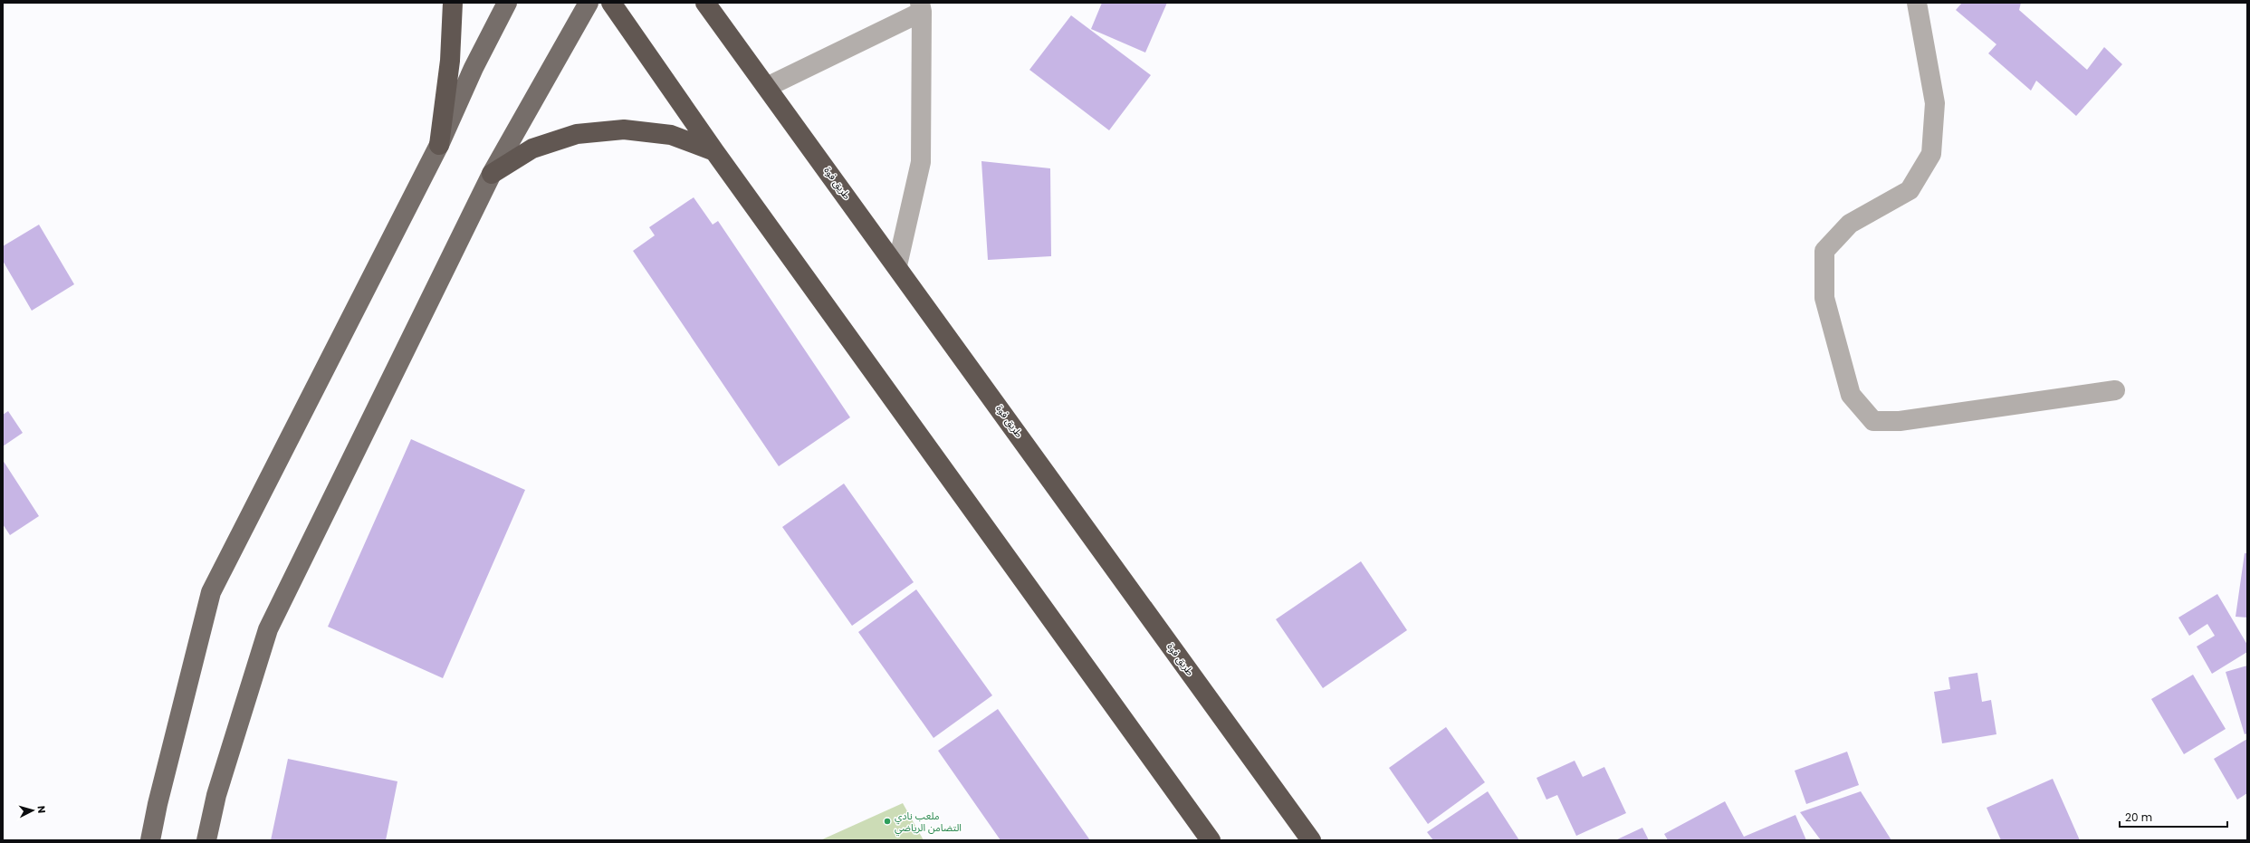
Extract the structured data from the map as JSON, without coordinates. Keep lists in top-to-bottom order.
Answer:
{
  "streets": {
    "highway": ["طريق فوة"]
  },
  "places": ["ملعب نادي التضامن الرياضي"],
  "scale_bar": "20 m",
  "north": "right"
}
